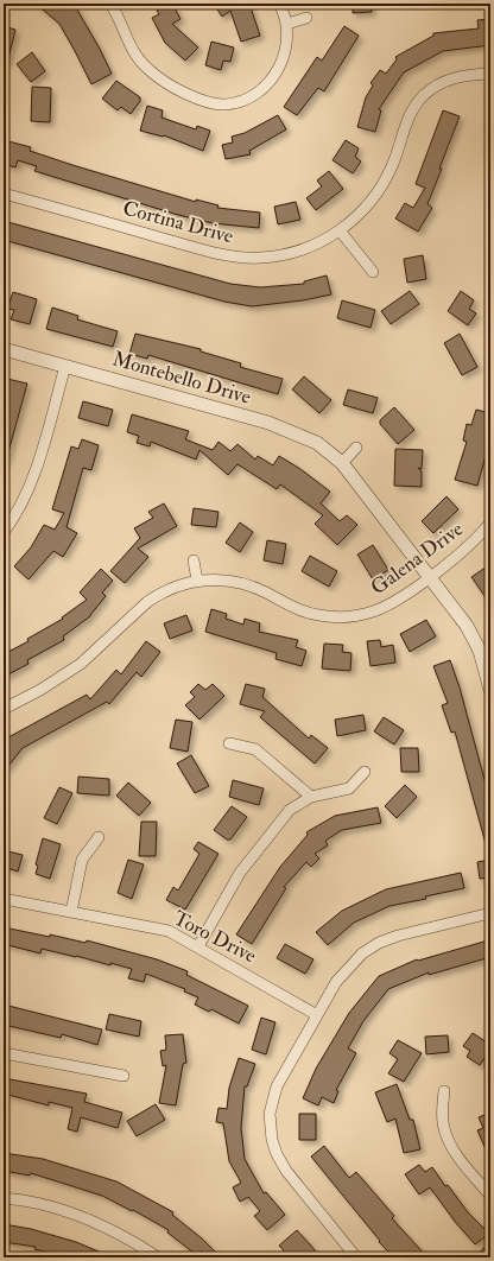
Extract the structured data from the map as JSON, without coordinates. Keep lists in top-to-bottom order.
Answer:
{
  "streets": {
    "street": [
      "Cortina Drive",
      "Montebello Drive",
      "Galena Drive",
      "Toro Drive"
    ]
  },
  "crossings": [
    ["Montebello Drive", "Galena Drive"]
  ]
}
